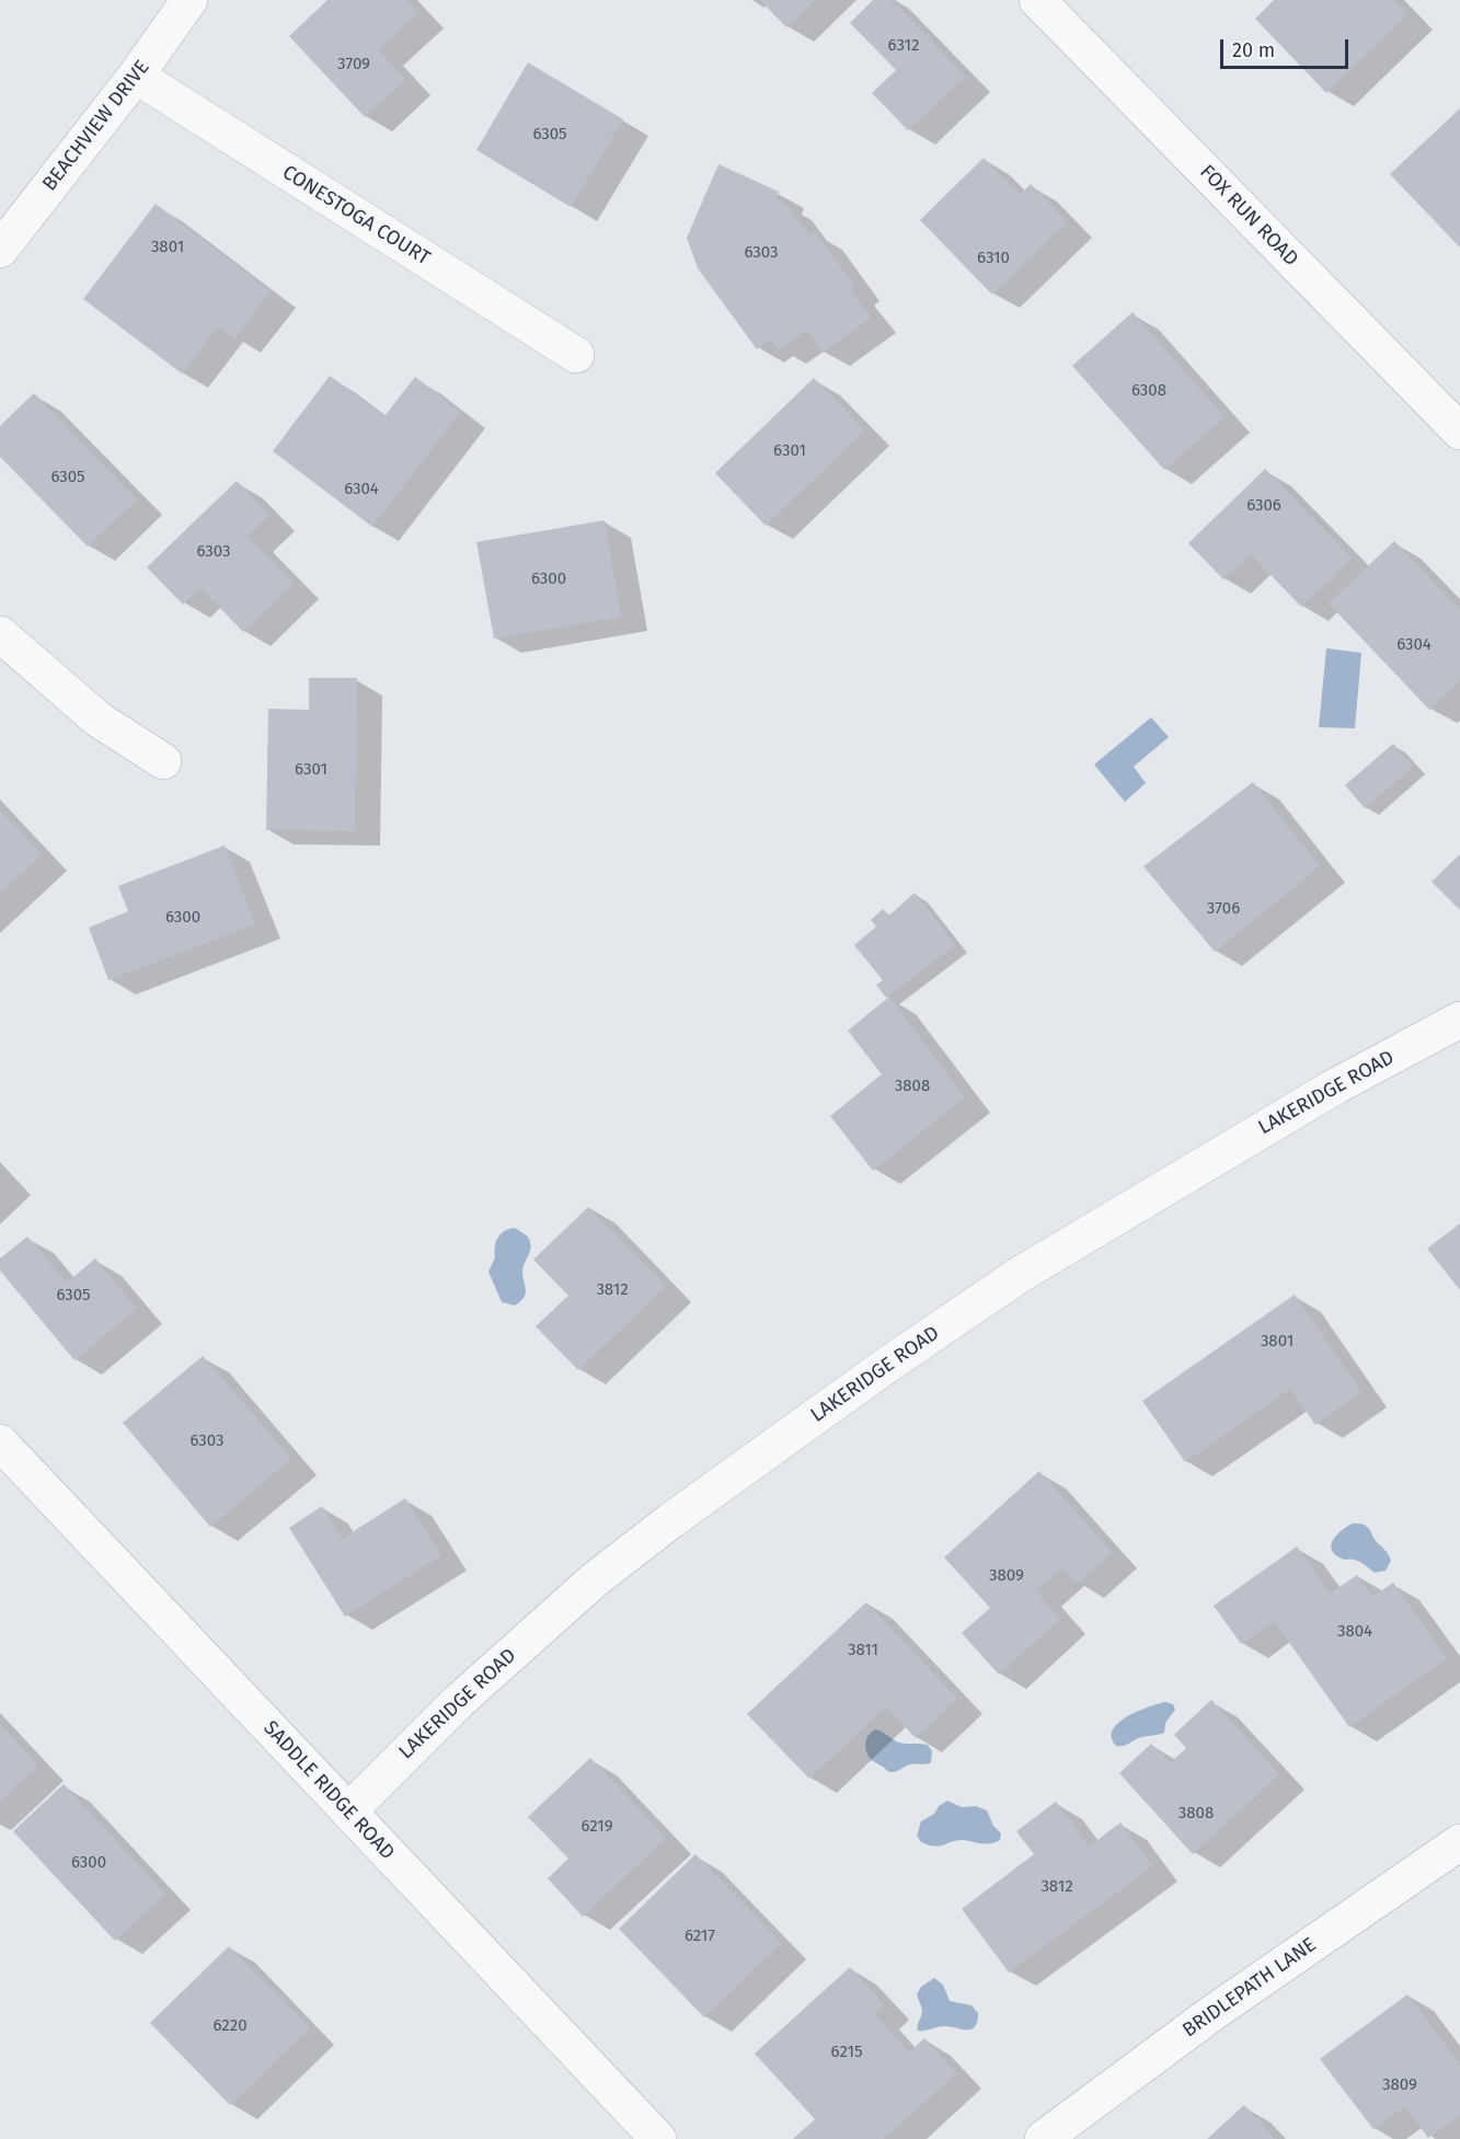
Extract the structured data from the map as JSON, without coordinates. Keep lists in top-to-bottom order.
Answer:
{
  "streets": {
    "street": [
      "BEACHVIEW DRIVE",
      "CONESTOGA COURT",
      "FOX RUN ROAD",
      "LAKERIDGE ROAD",
      "SADDLE RIDGE ROAD",
      "BRIDLEPATH LANE"
    ]
  },
  "crossings": [
    ["BEACHVIEW DRIVE", "CONESTOGA COURT"],
    ["LAKERIDGE ROAD", "SADDLE RIDGE ROAD"]
  ],
  "house_numbers": [
    "6312",
    "3709",
    "6305",
    "3801",
    "6303",
    "6310",
    "6308",
    "6301",
    "6305",
    "6304",
    "6306",
    "6303",
    "6300",
    "6304",
    "6301",
    "3706",
    "6300",
    "3808",
    "3812",
    "6305",
    "3801",
    "6303",
    "3809",
    "3804",
    "3811",
    "3808",
    "6219",
    "6300",
    "3812",
    "6217",
    "6220",
    "6215",
    "3809"
  ],
  "scale_bar": "20 m"
}
